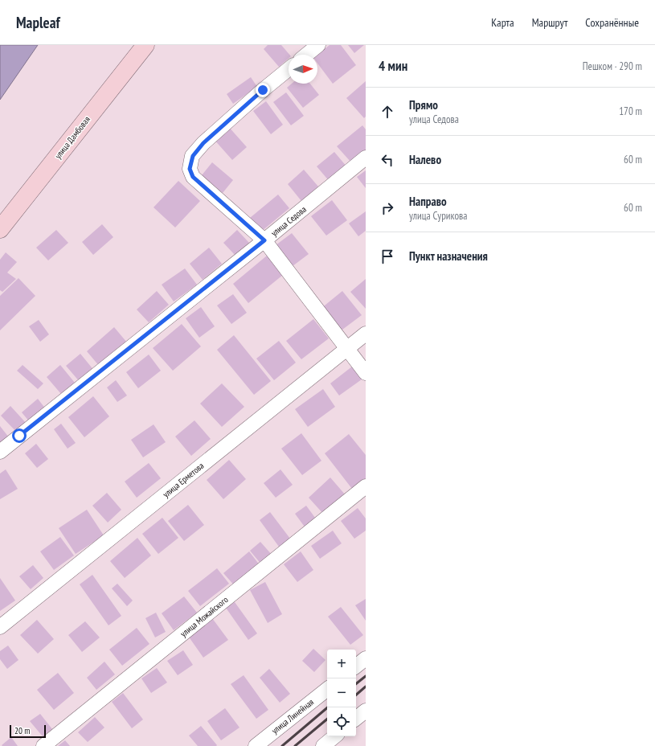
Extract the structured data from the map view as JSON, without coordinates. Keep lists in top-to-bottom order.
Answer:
{
  "streets": {
    "street": [
      "улица Дамбовая",
      "улица Седова",
      "улица Ерметова",
      "улица Можайского",
      "улица Линейная"
    ]
  },
  "scale_bar": "20 m",
  "north": "right",
  "page": {
    "header": "Mapleaf",
    "nav": ["Карта", "Маршрут", "Сохранённые"],
    "heading": ["4 мин", "Пешком · 290 m"],
    "list": [
      ["Прямо", "улица Седова", "170 m"],
      ["Налево", "60 m"],
      ["Направо", "улица Сурикова", "60 m"],
      "Пункт назначения"
    ],
    "map_buttons": ["+", "−"],
    "scale": "20 m"
  }
}
